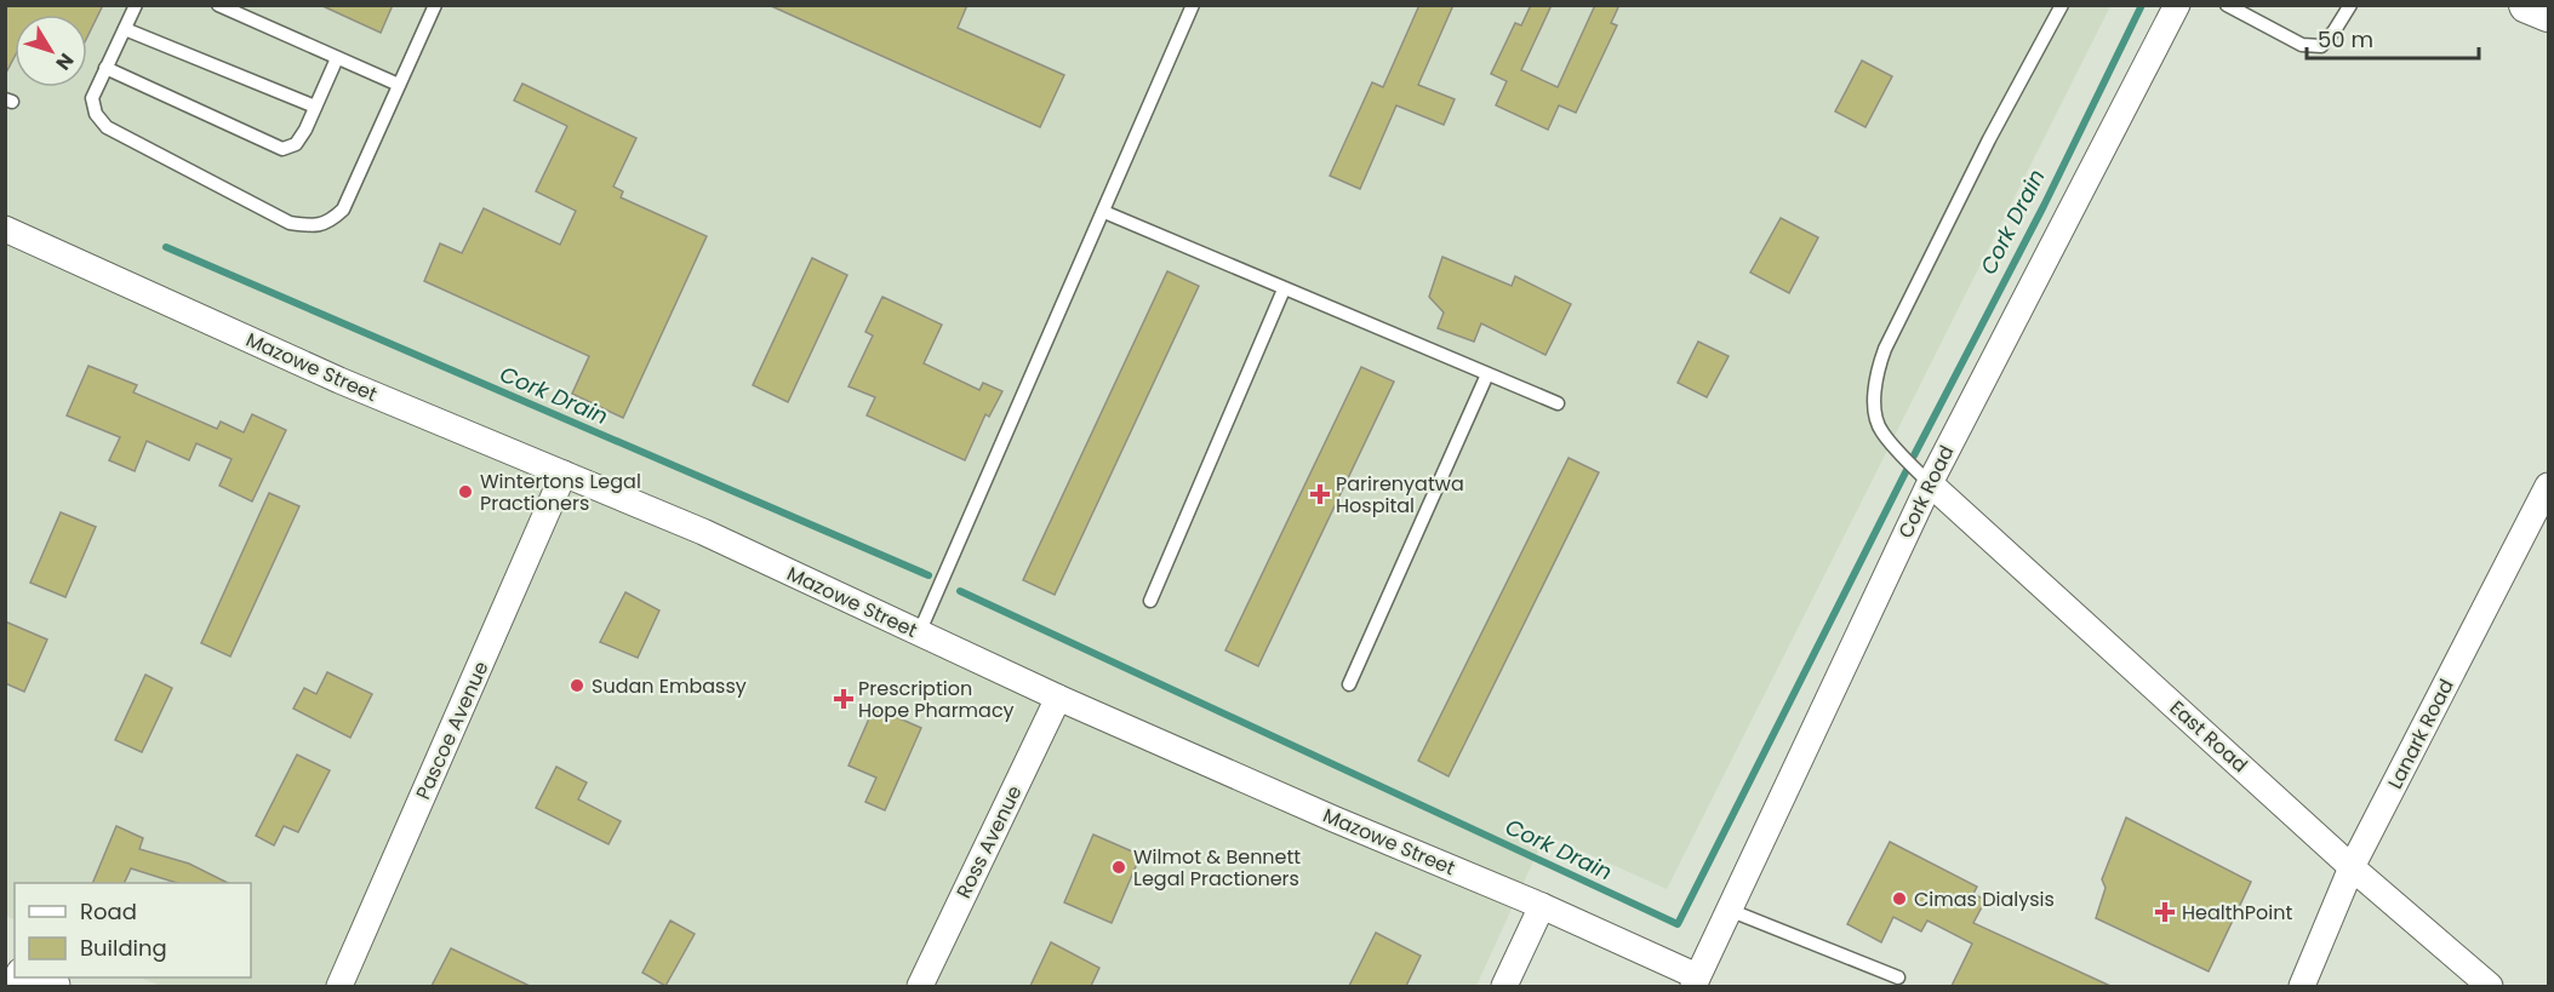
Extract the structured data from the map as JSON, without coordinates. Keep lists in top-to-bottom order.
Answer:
{
  "streets": {
    "street": [
      "Mazowe Street",
      "Cork Road",
      "Pascoe Avenue",
      "Lanark Road",
      "East Road",
      "Ross Avenue"
    ]
  },
  "crossings": [
    ["Mazowe Street", "Cork Road"],
    ["Mazowe Street", "Pascoe Avenue"],
    ["Mazowe Street", "Ross Avenue"],
    ["Cork Road", "East Road"],
    ["Lanark Road", "East Road"]
  ],
  "water": ["Cork Drain"],
  "places": {
    "other": [
      "Wintertons Legal Practioners",
      "Sudan Embassy",
      "Wilmot & Bennett Legal Practioners",
      "Cimas Dialysis"
    ],
    "health": ["Parirenyatwa Hospital", "Prescription Hope Pharmacy", "HealthPoint"]
  },
  "legend": ["Road", "Building"],
  "scale_bar": "50 m",
  "north": "bottom right"
}
